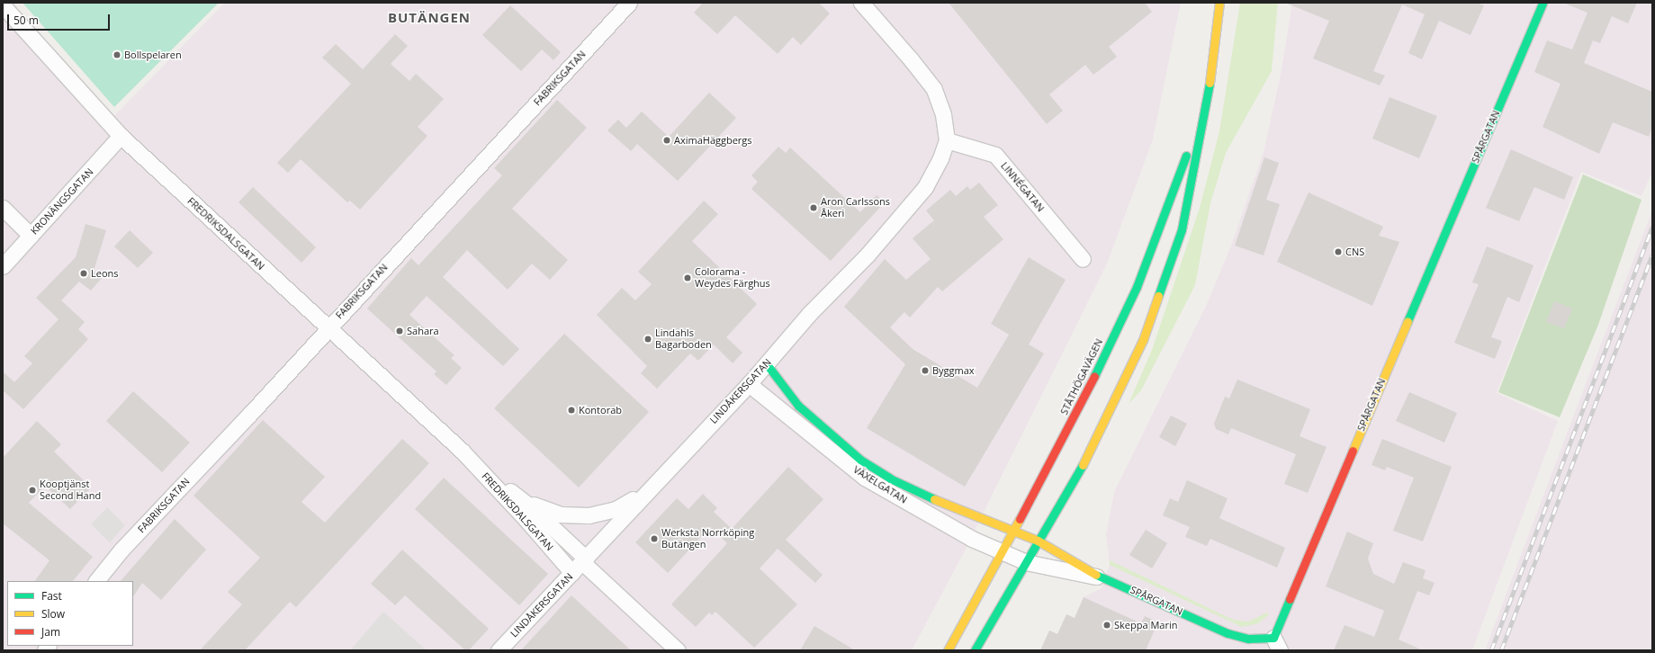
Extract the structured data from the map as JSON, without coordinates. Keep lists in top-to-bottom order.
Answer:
{
  "streets": {
    "main road": ["SPÅRGATAN", "STÅTHÖGAVÄGEN", "VÄXELGATAN"],
    "street": [
      "FABRIKSGATAN",
      "LINNÉGATAN",
      "KRONÄNGSGATAN",
      "FREDRIKSDALSGATAN",
      "LINDÅKERSGATAN"
    ]
  },
  "crossings": [
    ["FABRIKSGATAN", "FREDRIKSDALSGATAN"],
    ["SPÅRGATAN", "STÅTHÖGAVÄGEN"],
    ["SPÅRGATAN", "VÄXELGATAN"],
    ["LINNÉGATAN", "LINDÅKERSGATAN"],
    ["KRONÄNGSGATAN", "FREDRIKSDALSGATAN"],
    ["FREDRIKSDALSGATAN", "LINDÅKERSGATAN"],
    ["STÅTHÖGAVÄGEN", "VÄXELGATAN"],
    ["LINDÅKERSGATAN", "VÄXELGATAN"]
  ],
  "districts": ["BUTÄNGEN"],
  "places": [
    "Bollspelaren",
    "AximaHäggbergs",
    "Aron Carlssons Åkeri",
    "CNS",
    "Leons",
    "Colorama - Weydes Färghus",
    "Sahara",
    "Lindahls Bagarboden",
    "Byggmax",
    "Kontorab",
    "Kooptjänst Second Hand",
    "Werksta Norrköping Butängen",
    "Skeppa Marin"
  ],
  "legend": ["Fast", "Slow", "Jam"],
  "scale_bar": "50 m"
}
